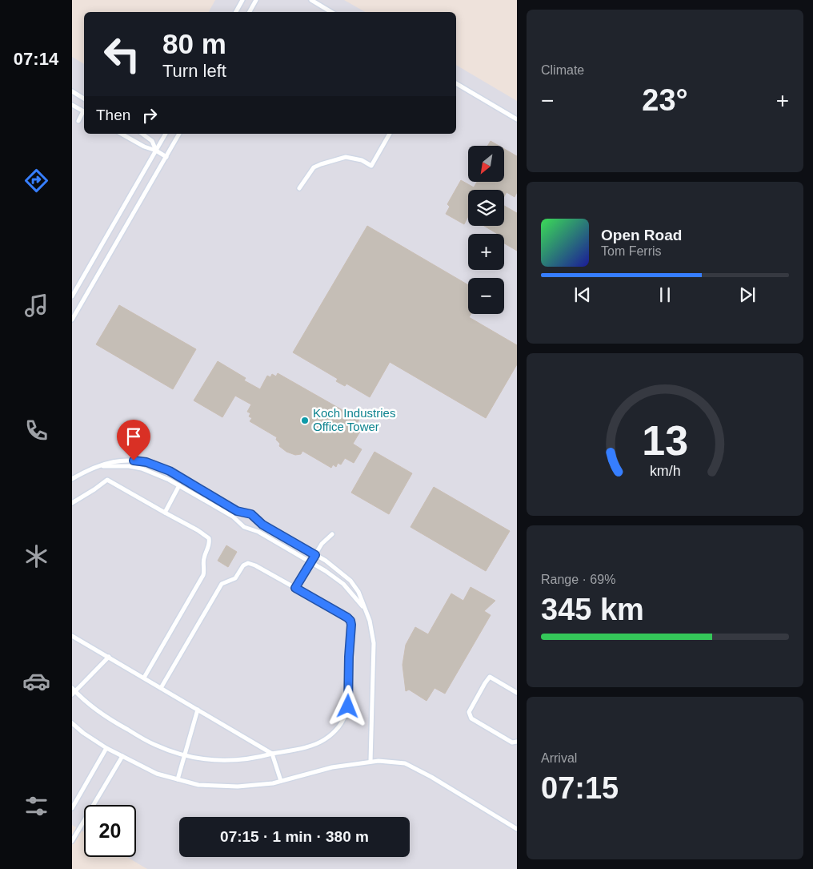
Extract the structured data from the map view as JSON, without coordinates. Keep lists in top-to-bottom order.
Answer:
{
  "places": ["Koch Industries Office Tower"],
  "north": "bottom left",
  "page": {
    "tabs": "07:14",
    "tile": [
      "Climate",
      ["Range · 69%", "345 km"],
      ["Arrival", "07:15"]
    ],
    "turn": ["80 m", "Turn left"],
    "heat": ["−", "23°", "+"],
    "then": "Then",
    "map_buttons": ["+", "−"],
    "song": ["Open Road", "Tom Ferris"],
    "limit": "20",
    "trip": "07:15 · 1 min · 380 m",
    "gauge": ["13", "km/h"]
  }
}
